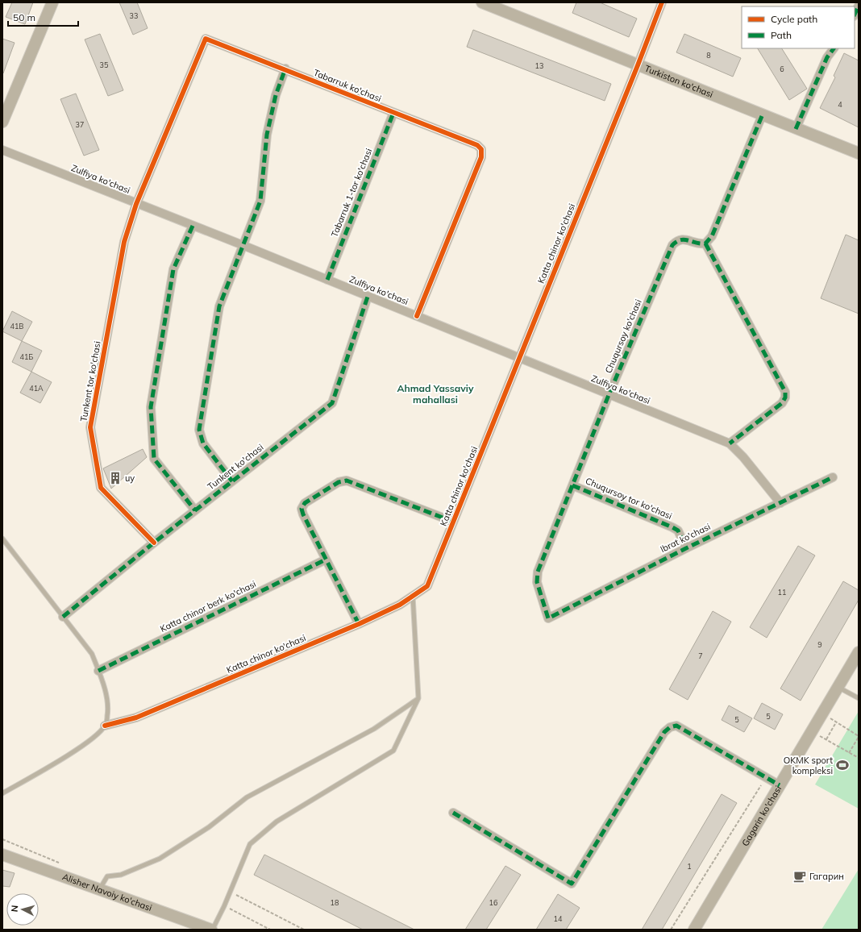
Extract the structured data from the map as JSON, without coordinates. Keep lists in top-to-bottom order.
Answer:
{
  "streets": {
    "street": [
      "Turkiston ko'chasi",
      "Tabarruk ko'chasi",
      "Zulfiya ko'chasi",
      "Tabarruk 1-tor ko'chasi",
      "Katta chinor ko'chasi",
      "Chuqursoy ko'chasi",
      "Tunkent tor ko'chasi",
      "Tunkent ko'chasi",
      "Chuqursoy tor ko'chasi",
      "Ibrat ko'chasi",
      "Katta chinor berk ko'chasi",
      "Gagarin ko'chasi",
      "Alisher Navoiy ko'chasi"
    ]
  },
  "crossings": [
    ["Turkiston ko'chasi", "Katta chinor ko'chasi"],
    ["Tabarruk ko'chasi", "Zulfiya ko'chasi"],
    ["Tabarruk ko'chasi", "Tabarruk 1-tor ko'chasi"],
    ["Tabarruk ko'chasi", "Tunkent tor ko'chasi"],
    ["Zulfiya ko'chasi", "Tabarruk 1-tor ko'chasi"],
    ["Zulfiya ko'chasi", "Katta chinor ko'chasi"],
    ["Zulfiya ko'chasi", "Chuqursoy ko'chasi"],
    ["Zulfiya ko'chasi", "Tunkent tor ko'chasi"],
    ["Zulfiya ko'chasi", "Tunkent ko'chasi"],
    ["Zulfiya ko'chasi", "Ibrat ko'chasi"],
    ["Chuqursoy ko'chasi", "Chuqursoy tor ko'chasi"],
    ["Chuqursoy ko'chasi", "Ibrat ko'chasi"],
    ["Tunkent tor ko'chasi", "Tunkent ko'chasi"],
    ["Chuqursoy tor ko'chasi", "Ibrat ko'chasi"]
  ],
  "districts": ["Ahmad Yassaviy mahallasi"],
  "places": {
    "building": ["uy"],
    "sports": ["OKMK sport kompleksi"],
    "cafe": ["Гагарин"]
  },
  "house_numbers": [
    "33",
    "8",
    "35",
    "13",
    "6",
    "4",
    "37",
    "41В",
    "41Б",
    "41А",
    "11",
    "9",
    "7",
    "5",
    "5",
    "1",
    "18",
    "16",
    "14"
  ],
  "legend": ["Cycle path", "Path"],
  "scale_bar": "50 m",
  "north": "left"
}
